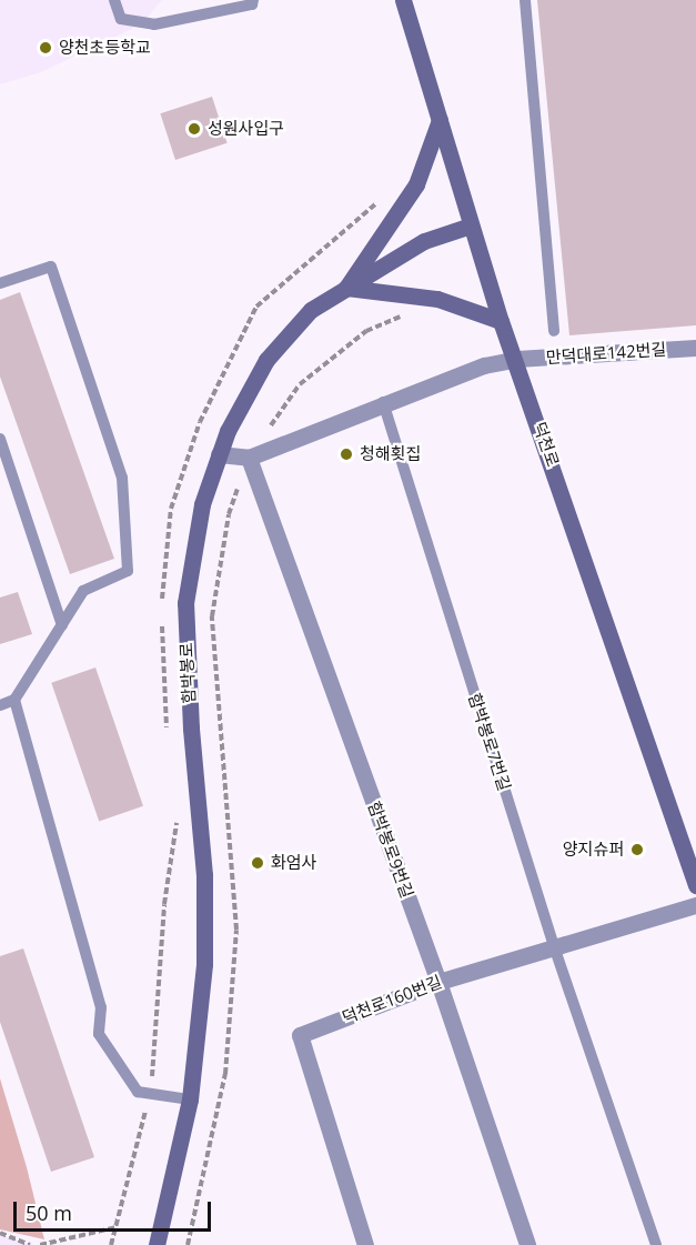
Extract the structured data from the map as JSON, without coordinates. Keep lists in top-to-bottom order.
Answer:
{
  "streets": {
    "main road": ["덕천로", "함박봉로"],
    "street": ["만덕대로142번길", "함박봉로9번길", "덕천로160번길"],
    "lane": ["함박봉로7번길"]
  },
  "crossings": [
    ["만덕대로142번길", "덕천로"],
    ["만덕대로142번길", "함박봉로7번길"],
    ["덕천로", "함박봉로"],
    ["함박봉로7번길", "덕천로160번길"],
    ["함박봉로9번길", "덕천로160번길"]
  ],
  "places": [
    "양천초등학교",
    "성원사입구",
    "청해횟집",
    "양지슈퍼",
    "화엄사"
  ],
  "scale_bar": "50 m"
}
